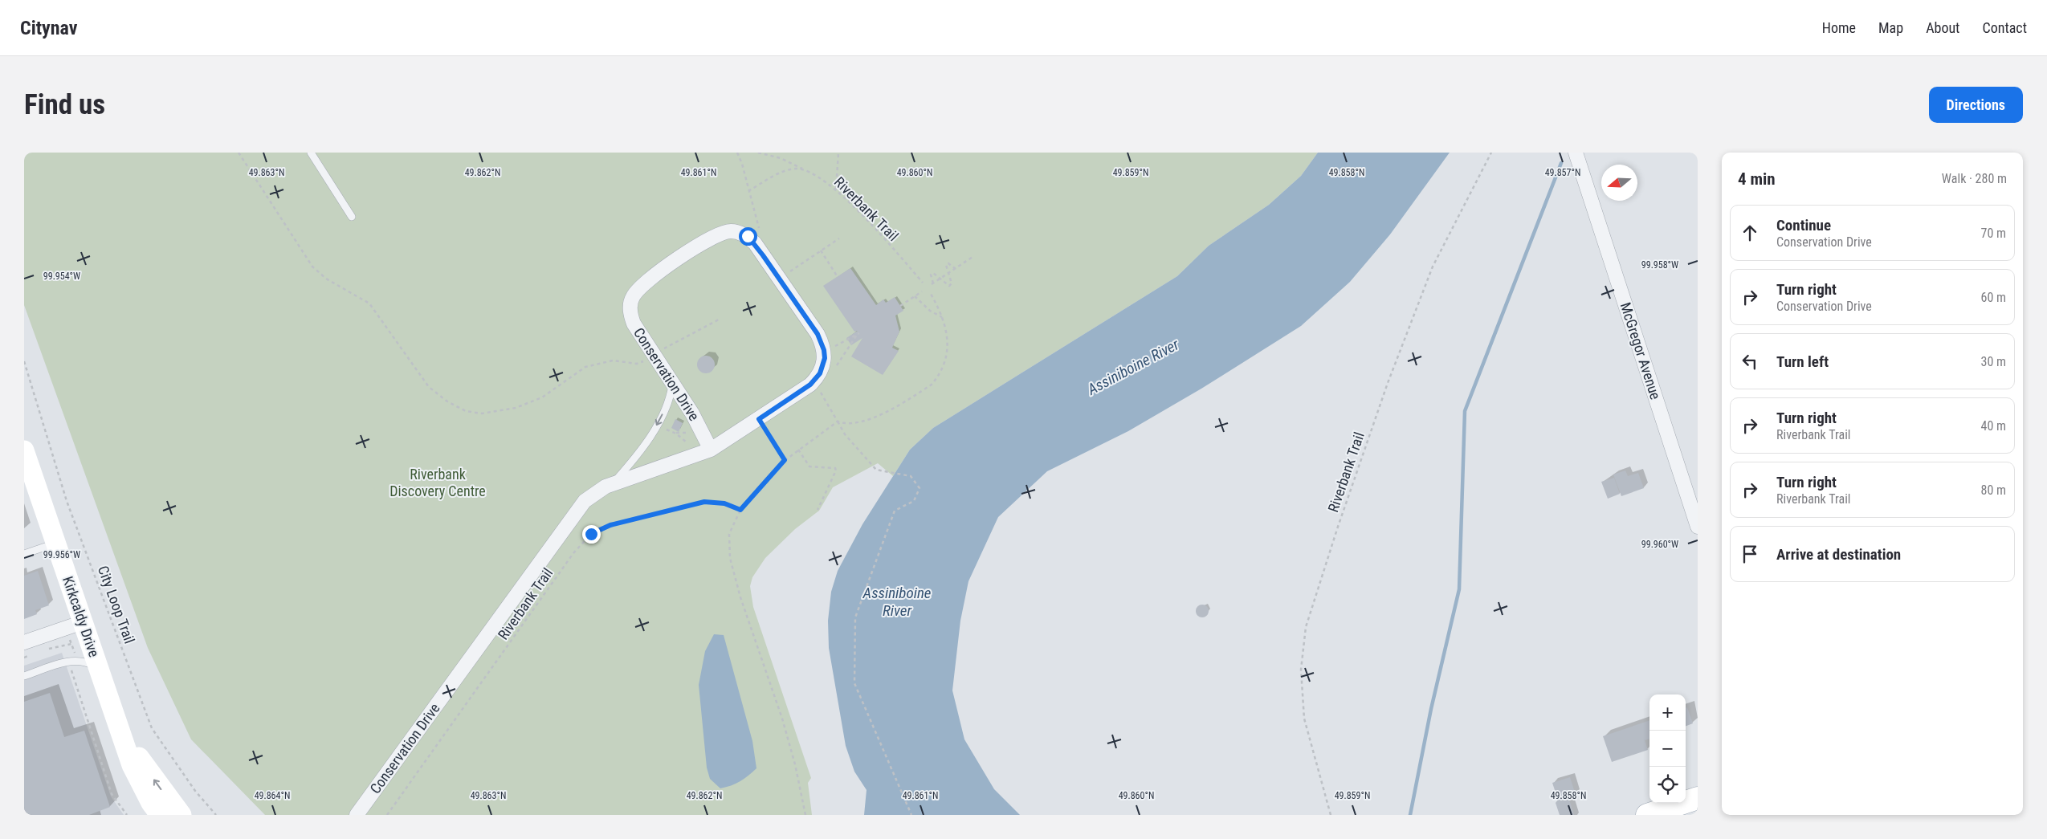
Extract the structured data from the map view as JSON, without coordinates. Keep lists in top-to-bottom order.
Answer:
{
  "streets": {
    "main road": ["Kirkcaldy Drive"],
    "street": ["McGregor Avenue", "Conservation Drive"],
    "path": ["Riverbank Trail", "City Loop Trail"]
  },
  "water": ["Assiniboine River"],
  "parks": ["Riverbank Discovery Centre"],
  "north": "left",
  "page": {
    "header": "Citynav",
    "nav": [
      "Home",
      "Map",
      "About",
      "Contact"
    ],
    "buttons": "Directions",
    "title": "Find us",
    "heading": ["4 min", "Walk · 280 m"],
    "list": [
      ["Continue", "Conservation Drive", "70 m"],
      ["Turn right", "Conservation Drive", "60 m"],
      ["Turn left", "30 m"],
      ["Turn right", "Riverbank Trail", "40 m"],
      ["Turn right", "Riverbank Trail", "80 m"],
      "Arrive at destination"
    ],
    "map_buttons": ["+", "−"]
  },
  "coordinates": [
    "49.863°N",
    "49.862°N",
    "49.861°N",
    "49.860°N",
    "49.859°N",
    "49.858°N",
    "49.857°N",
    "99.958°W",
    "99.954°W",
    "99.960°W",
    "99.956°W",
    "49.864°N"
  ]
}
